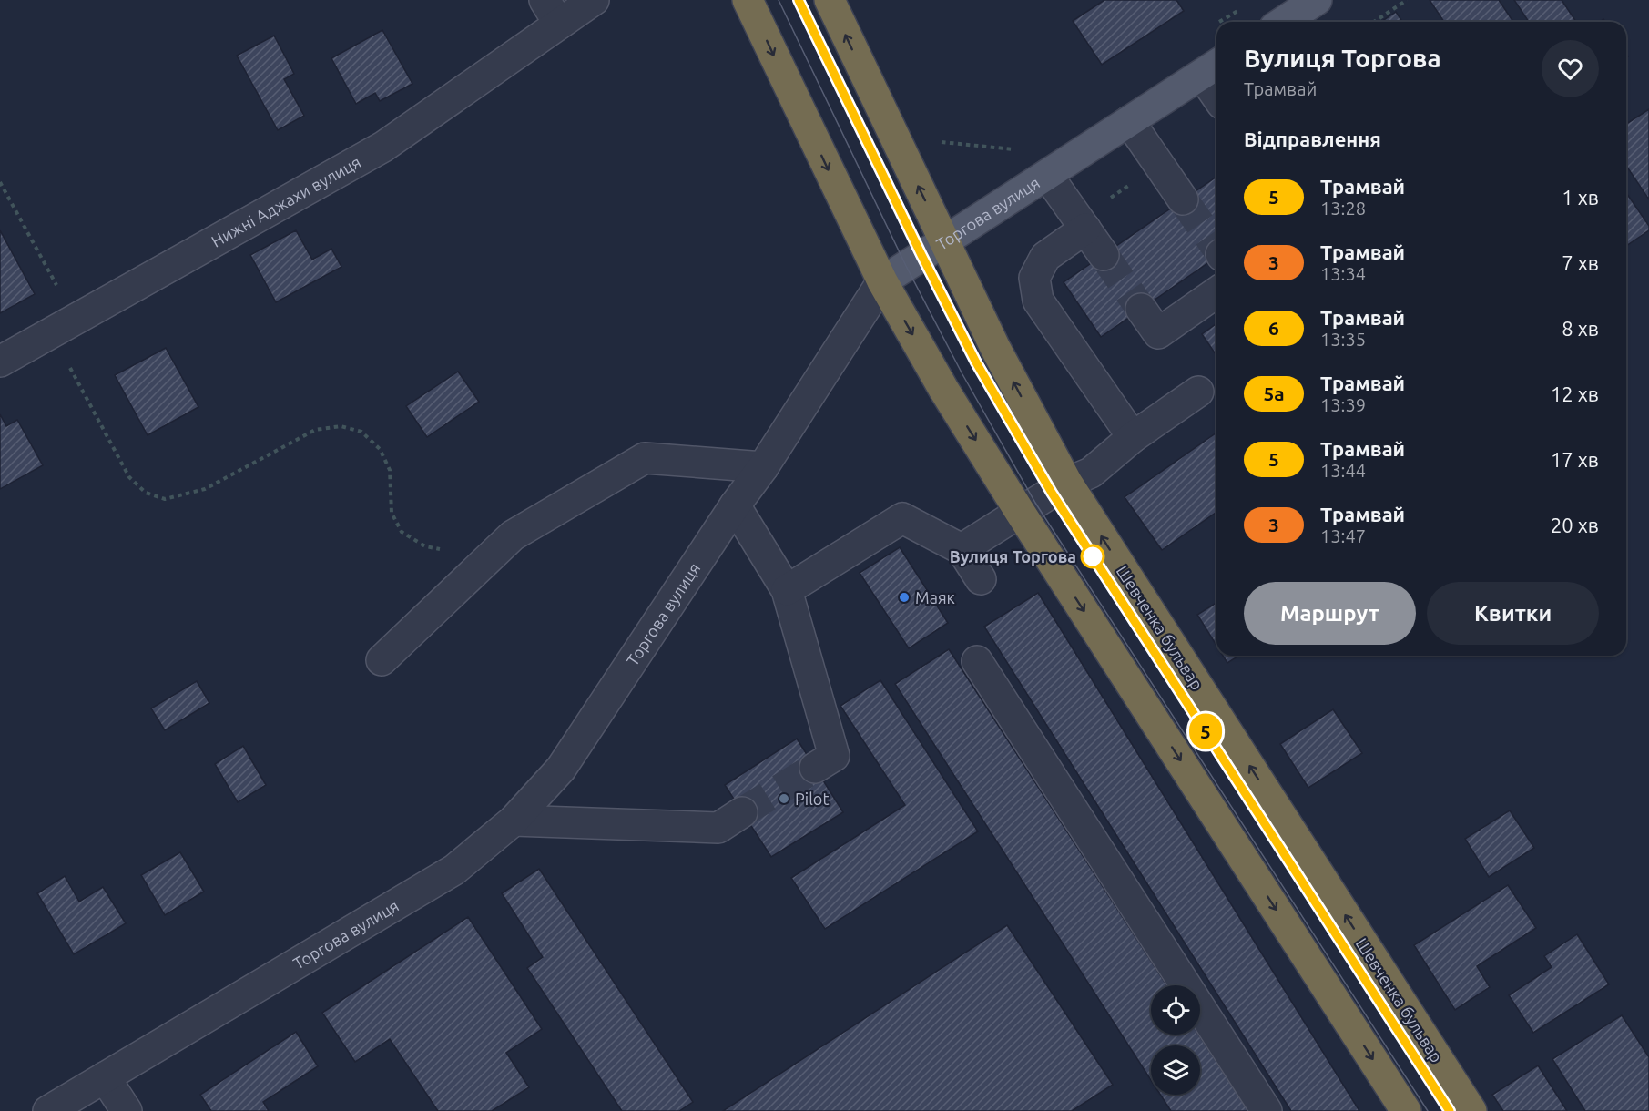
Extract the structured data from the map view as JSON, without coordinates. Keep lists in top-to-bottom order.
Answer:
{
  "streets": {
    "highway": ["Шевченка бульвар"],
    "main road": ["Торгова вулиця"],
    "street": ["Нижні Аджахи вулиця"]
  },
  "crossings": [
    ["Торгова вулиця", "Шевченка бульвар"]
  ],
  "places": ["Вулиця Торгова", "Маяк", "Pilot"],
  "lines": ["tram line 5"],
  "page": {
    "on_map": "5",
    "heading": [
      ["Вулиця Торгова", "Трамвай"],
      "Відправлення"
    ],
    "list": [
      {
        "mark": "5",
        "name": "Трамвай",
        "note": "13:28",
        "value": "1 хв"
      },
      {
        "mark": "3",
        "name": "Трамвай",
        "note": "13:34",
        "value": "7 хв"
      },
      {
        "mark": "6",
        "name": "Трамвай",
        "note": "13:35",
        "value": "8 хв"
      },
      {
        "mark": "5а",
        "name": "Трамвай",
        "note": "13:39",
        "value": "12 хв"
      },
      {
        "mark": "5",
        "name": "Трамвай",
        "note": "13:44",
        "value": "17 хв"
      },
      {
        "mark": "3",
        "name": "Трамвай",
        "note": "13:47",
        "value": "20 хв"
      }
    ],
    "buttons": ["Маршрут", "Квитки"]
  }
}
